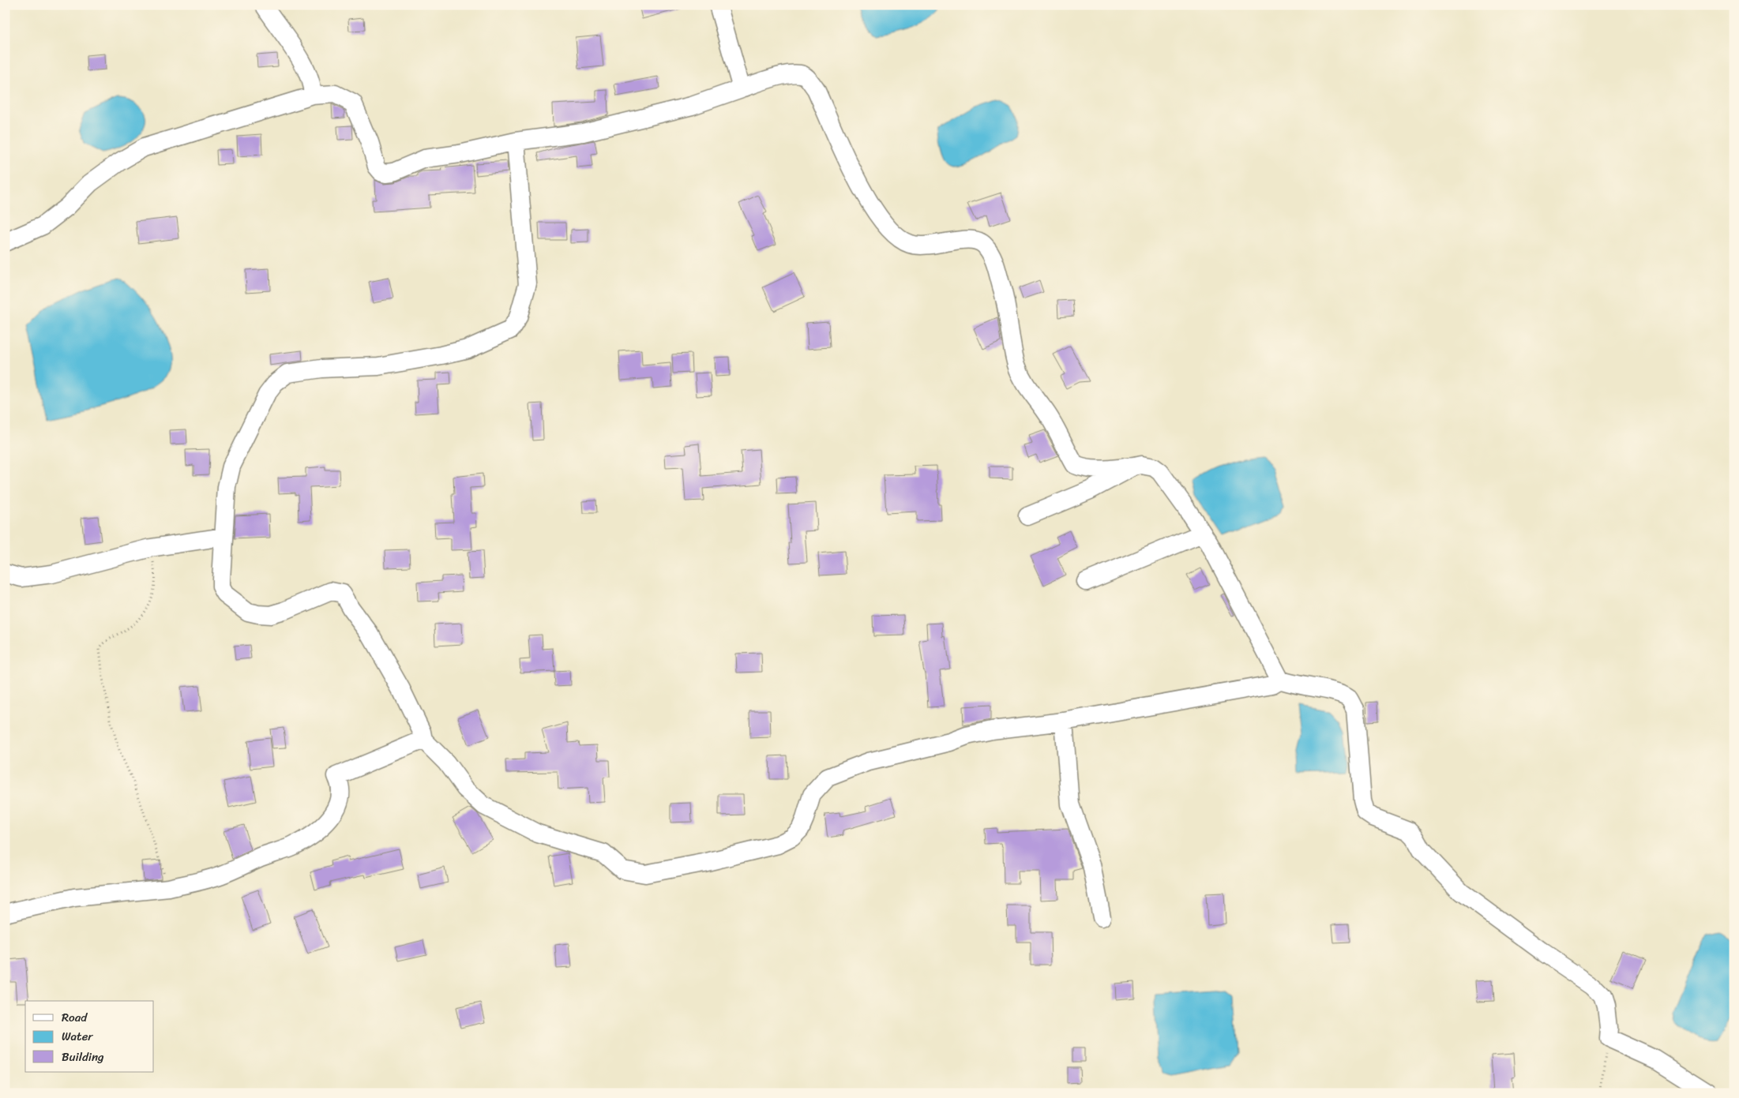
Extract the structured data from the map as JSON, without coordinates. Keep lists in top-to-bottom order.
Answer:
{
  "legend": ["Road", "Water", "Building"]
}
